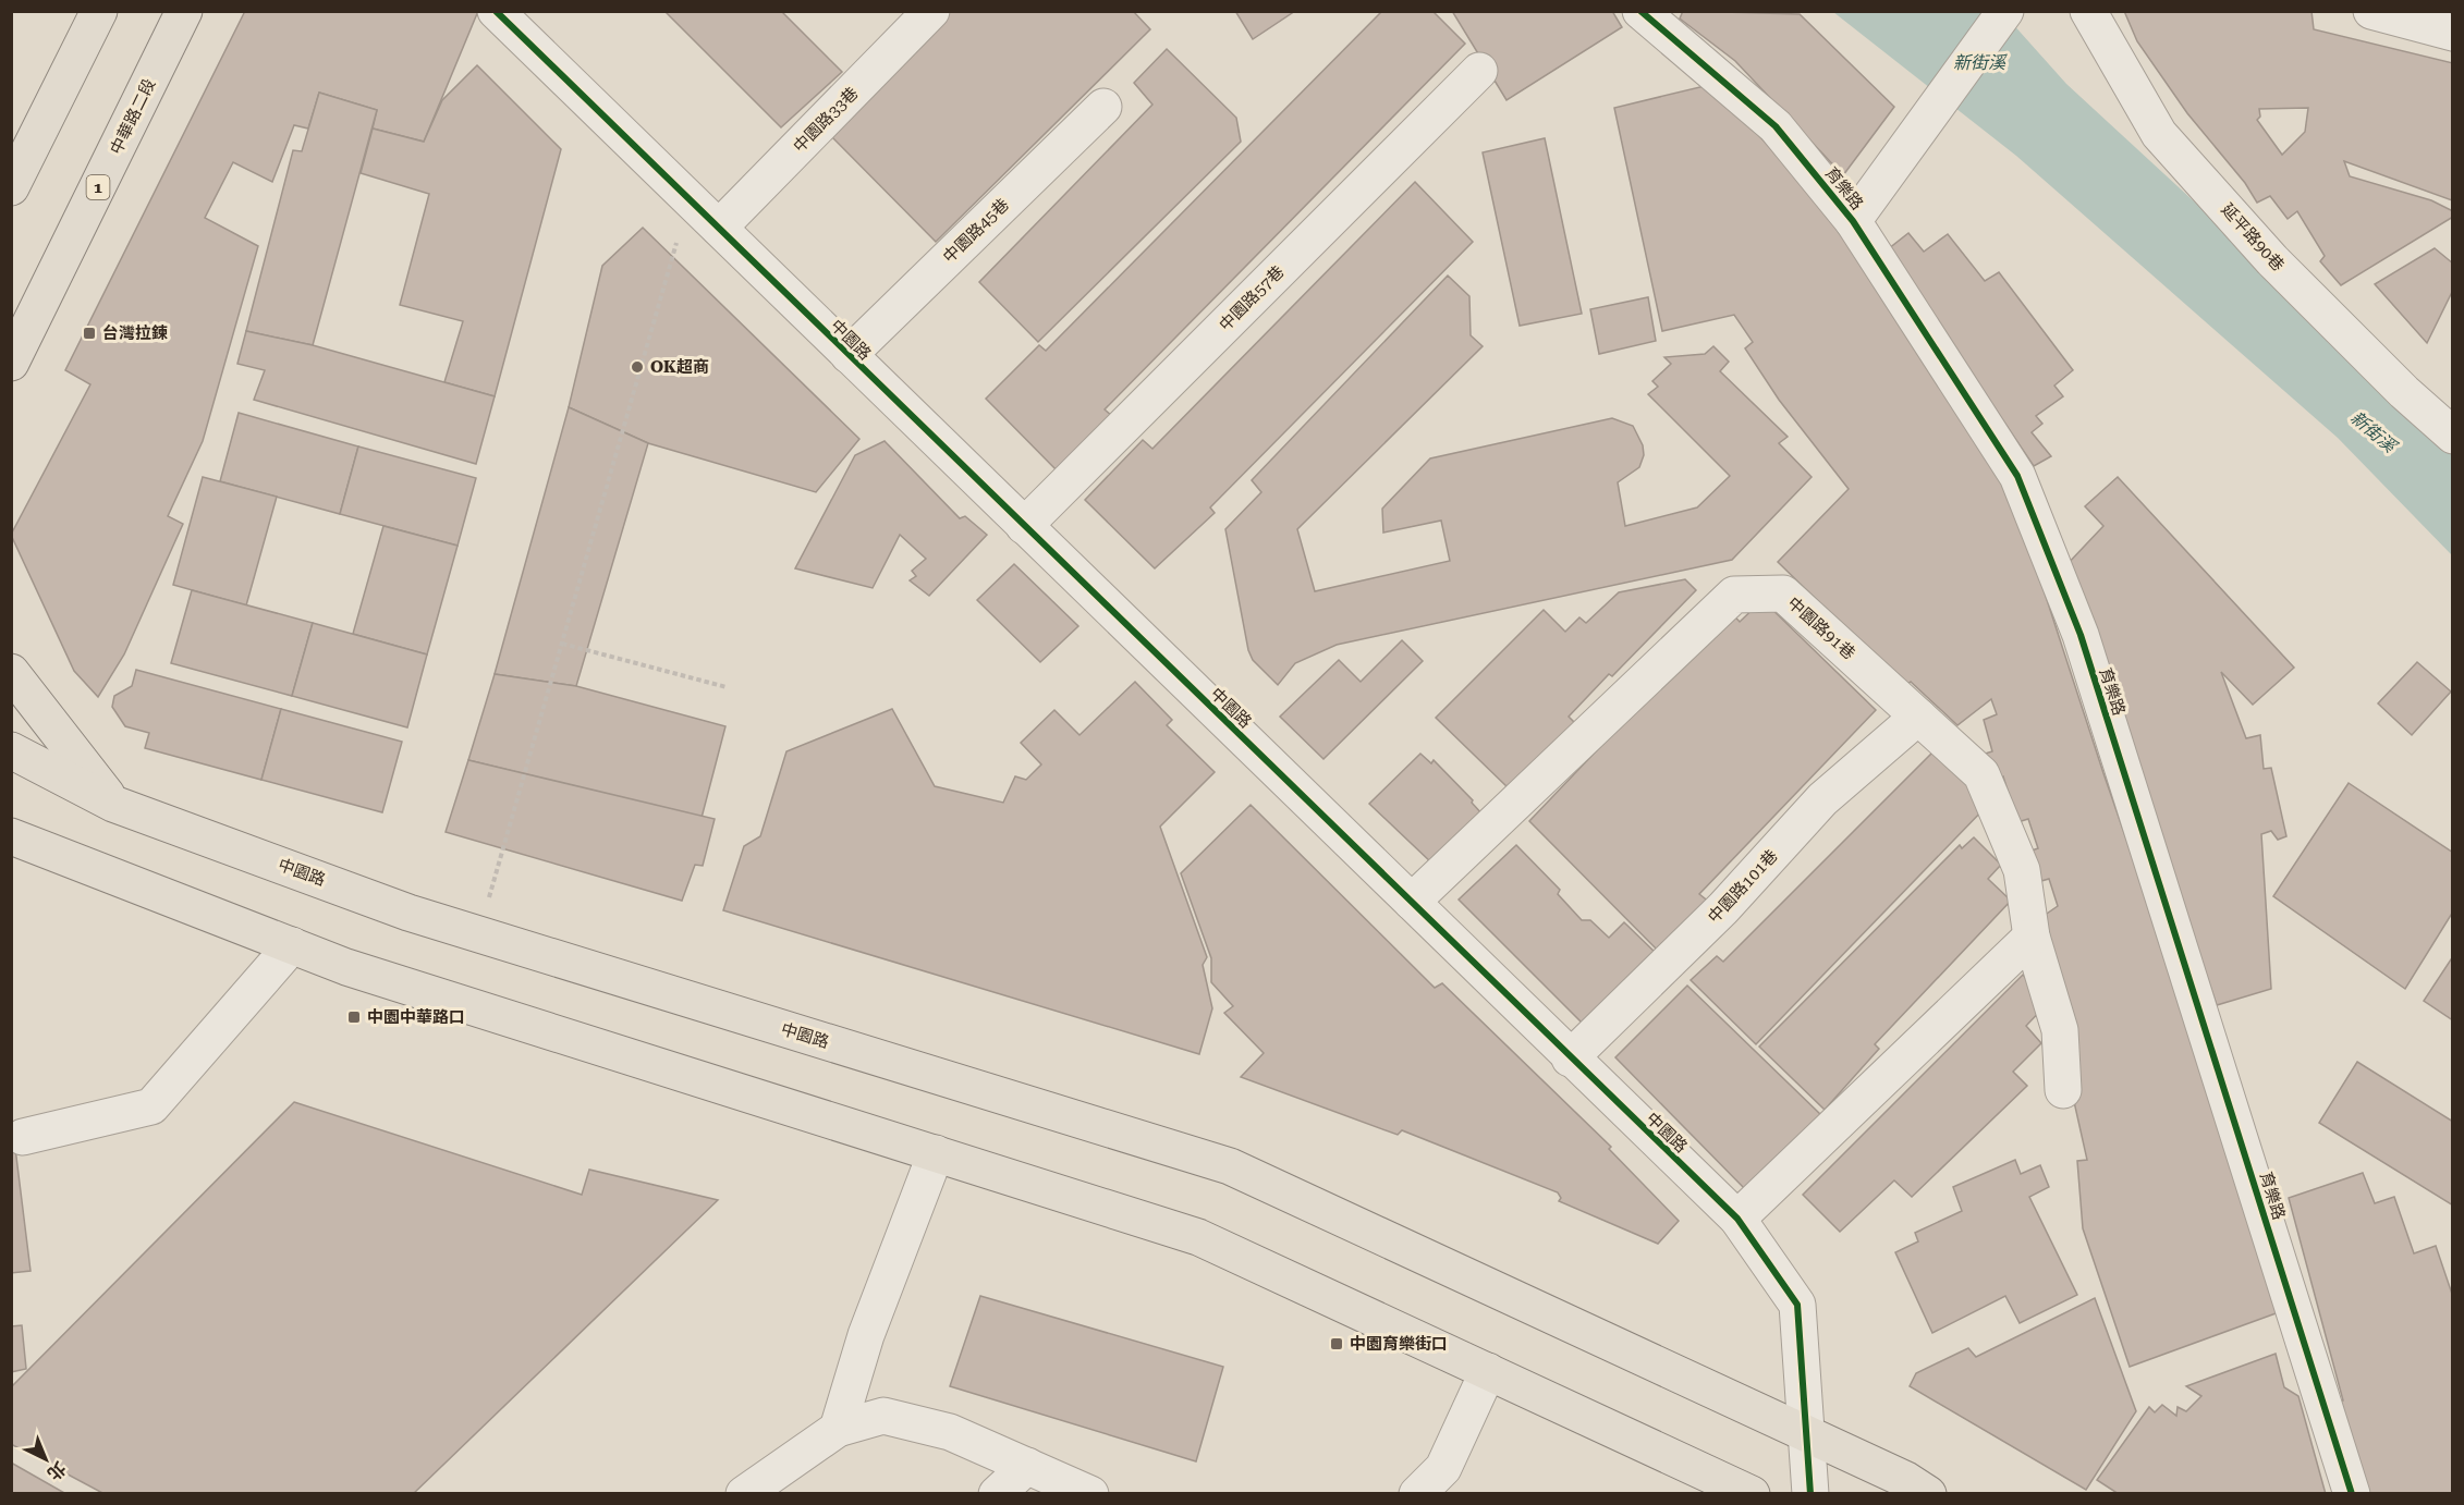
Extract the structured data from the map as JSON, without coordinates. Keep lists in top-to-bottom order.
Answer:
{
  "streets": {
    "main road": ["中華路二段", "1", "中園路"],
    "street": [
      "中園路33巷",
      "育樂路",
      "中園路45巷",
      "延平路90巷",
      "中園路57巷",
      "中園路91巷",
      "中園路101巷"
    ]
  },
  "crossings": [
    ["中園路33巷", "中園路"],
    ["中園路45巷", "中園路"],
    ["中園路57巷", "中園路"],
    ["中園路", "中園路91巷"],
    ["中園路", "中園路101巷"],
    ["中園路91巷", "中園路101巷"]
  ],
  "water": ["新街溪"],
  "places": {
    "transit": ["台灣拉鍊", "中園中華路口", "中園育樂街口"],
    "other": ["OK超商"]
  },
  "north": "bottom right"
}
